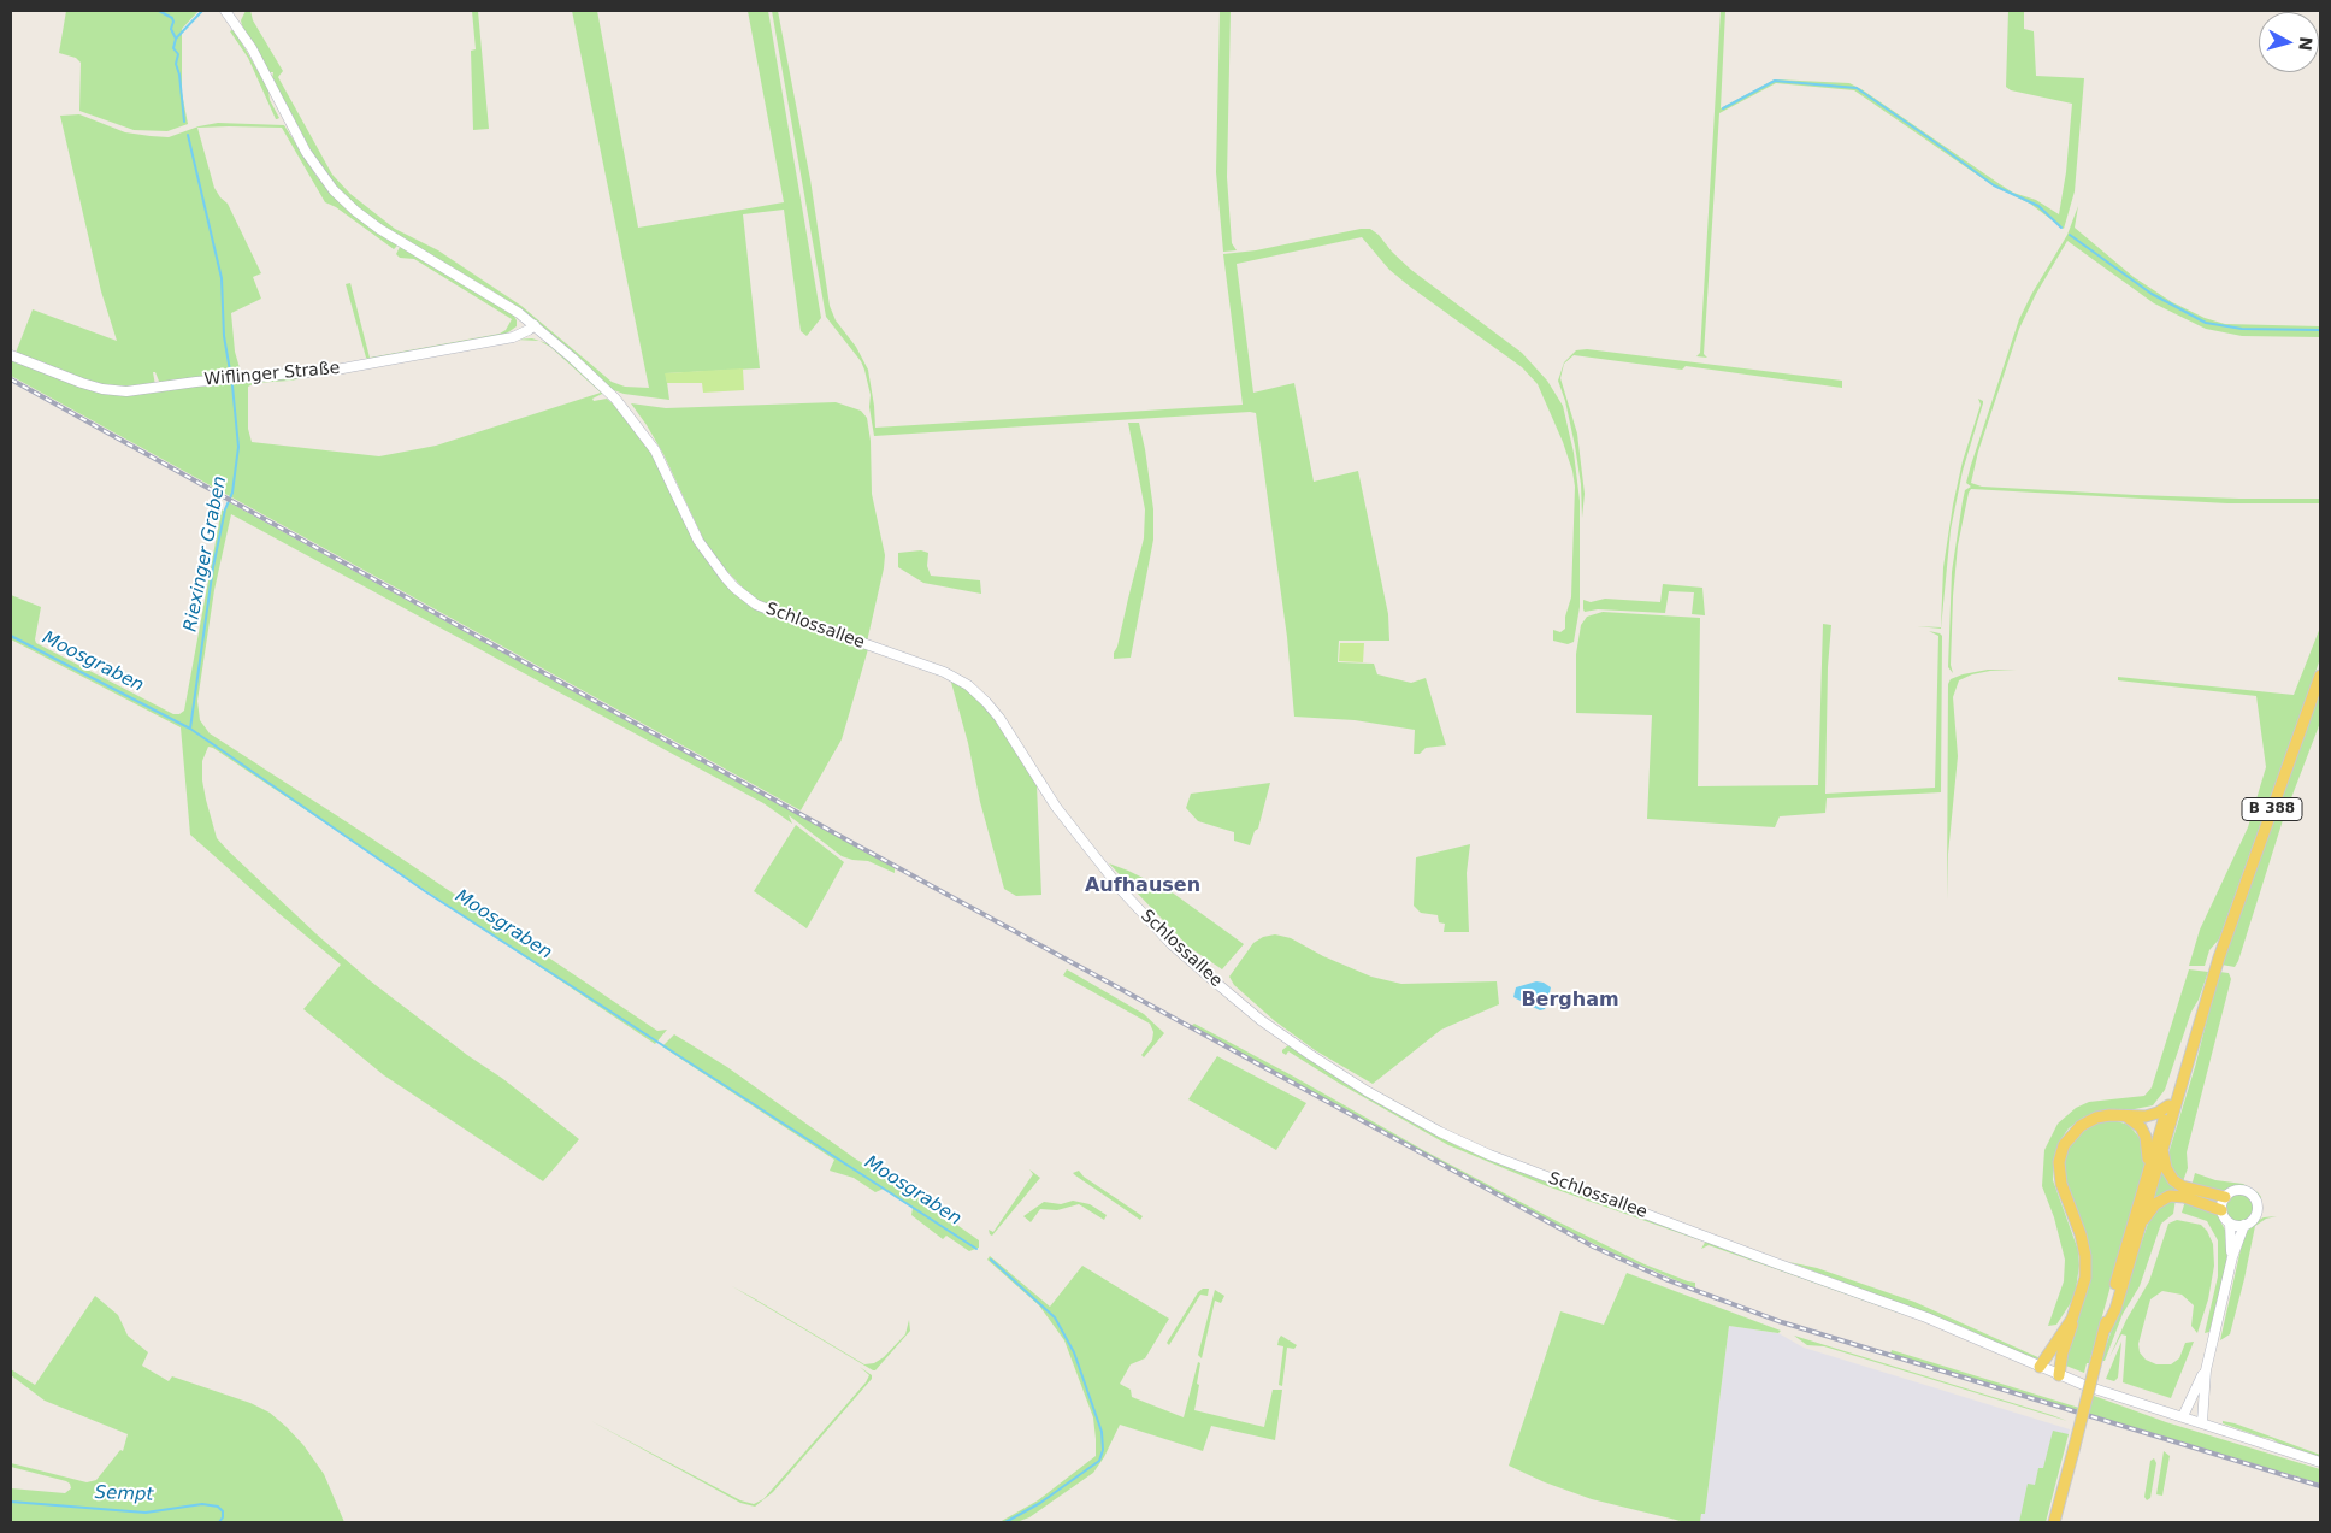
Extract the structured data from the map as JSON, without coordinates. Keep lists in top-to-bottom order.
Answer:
{
  "streets": {
    "main road": ["Wiflinger Straße", "Schlossallee", "B 388"]
  },
  "crossings": [
    ["Wiflinger Straße", "Schlossallee"]
  ],
  "districts": ["Aufhausen", "Bergham"],
  "water": ["Riexinger Graben", "Moosgraben", "Sempt"],
  "north": "right"
}
